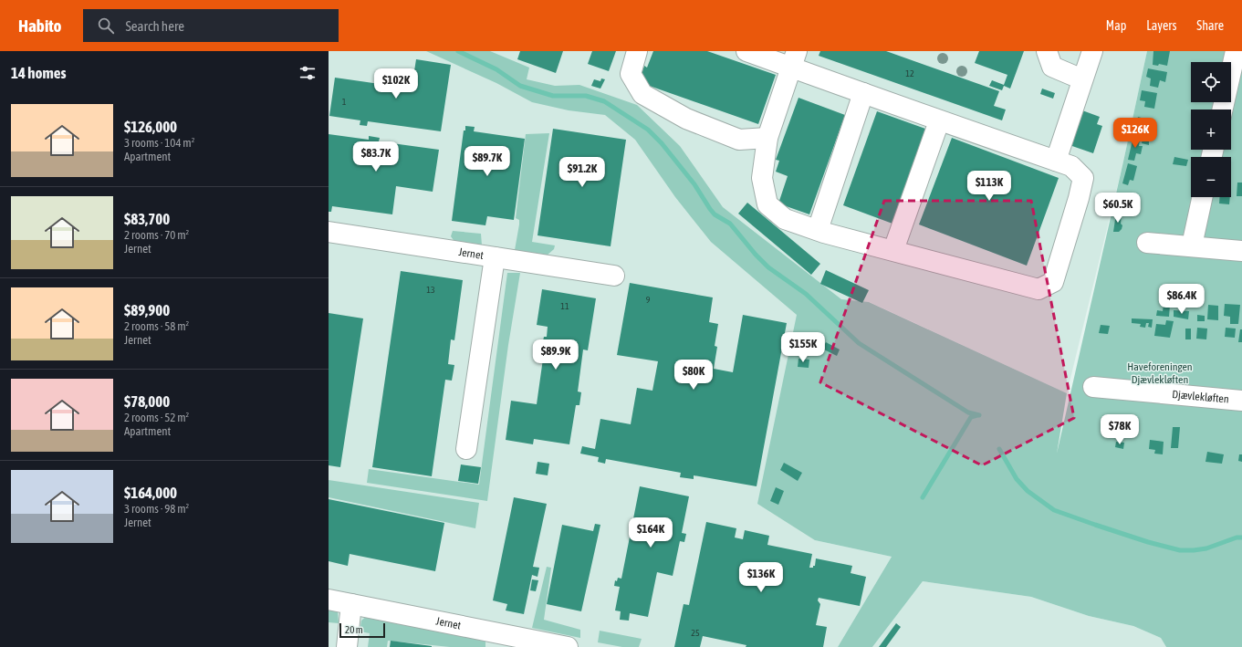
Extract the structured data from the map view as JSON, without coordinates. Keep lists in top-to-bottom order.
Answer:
{
  "streets": {
    "street": ["Jernet", "Djævlekløften"]
  },
  "parks": ["Haveforeningen Djævlekløften"],
  "house_numbers": [
    "12",
    "1",
    "13",
    "9",
    "11",
    "25"
  ],
  "scale_bar": "20 m",
  "page": {
    "header": "Habito",
    "search": "Search here",
    "nav": ["Map", "Layers", "Share"],
    "heading": "14 homes",
    "map_buttons": ["+", "−"],
    "price": [
      "$102K",
      "$126K",
      "$83.7K",
      "$89.7K",
      "$91.2K",
      "$113K",
      "$60.5K",
      "$86.4K",
      "$155K",
      "$89.9K",
      "$80K",
      "$78K",
      "$164K",
      "$136K"
    ],
    "list": [
      {
        "name": "$126,000",
        "note": "3 rooms · 104 m² · Apartment"
      },
      {
        "name": "$83,700",
        "note": "2 rooms · 70 m² · Jernet"
      },
      {
        "name": "$89,900",
        "note": "2 rooms · 58 m² · Jernet"
      },
      {
        "name": "$78,000",
        "note": "2 rooms · 52 m² · Apartment"
      },
      {
        "name": "$164,000",
        "note": "3 rooms · 98 m² · Jernet"
      }
    ],
    "scale": "20 m"
  }
}
